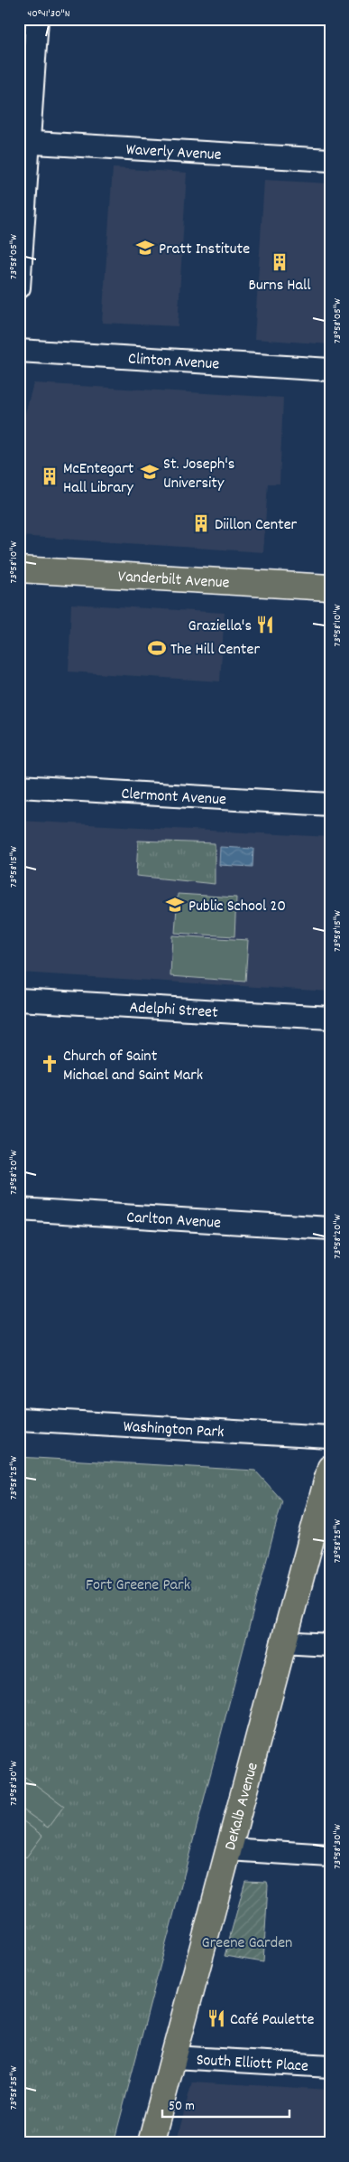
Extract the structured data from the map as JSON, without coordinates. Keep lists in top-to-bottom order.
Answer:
{
  "streets": {
    "main road": ["Vanderbilt Avenue", "DeKalb Avenue"],
    "street": [
      "Waverly Avenue",
      "Clinton Avenue",
      "Clermont Avenue",
      "Adelphi Street",
      "Carlton Avenue",
      "Washington Park",
      "South Elliott Place"
    ]
  },
  "crossings": [
    ["DeKalb Avenue", "South Elliott Place"]
  ],
  "parks": ["Fort Greene Park", "Greene Garden"],
  "places": {
    "school or university": ["Pratt Institute", "St. Joseph's University", "Public School 20"],
    "building": ["Burns Hall", "McEntegart Hall Library", "Diillon Center"],
    "restaurant": ["Graziella's", "Café Paulette"],
    "sports": ["The Hill Center"],
    "church": ["Church of Saint Michael and Saint Mark"]
  },
  "scale_bar": "50 m",
  "coordinates": [
    "40°41'30\"N",
    "73°58'05\"W",
    "73°58'10\"W",
    "73°58'15\"W",
    "73°58'20\"W",
    "73°58'25\"W",
    "73°58'30\"W",
    "73°58'35\"W"
  ]
}
